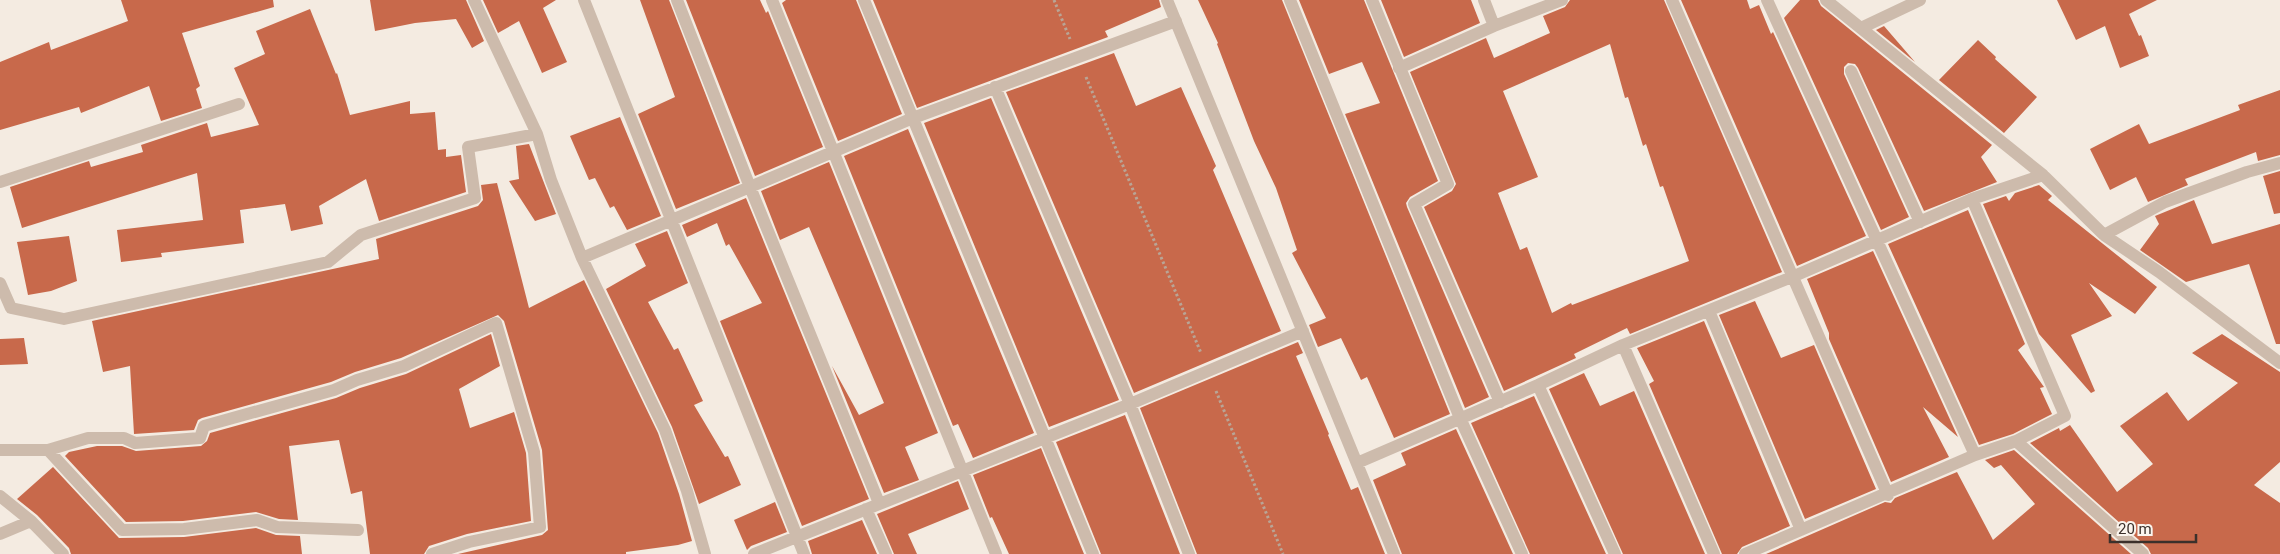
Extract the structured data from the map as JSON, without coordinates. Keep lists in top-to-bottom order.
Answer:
{
  "scale_bar": "20 m"
}
